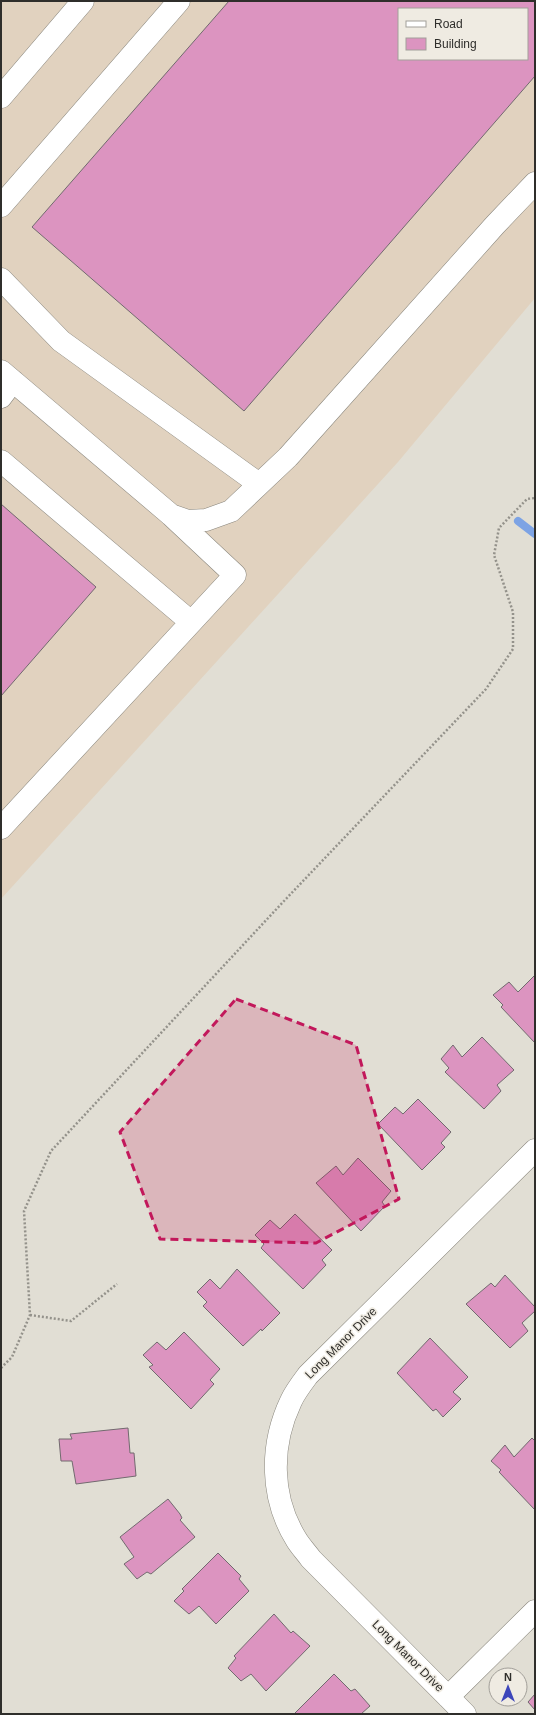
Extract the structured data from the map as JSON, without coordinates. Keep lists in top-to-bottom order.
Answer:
{
  "streets": {
    "street": ["Long Manor Drive"]
  },
  "legend": ["Road", "Building"],
  "north": "top"
}
